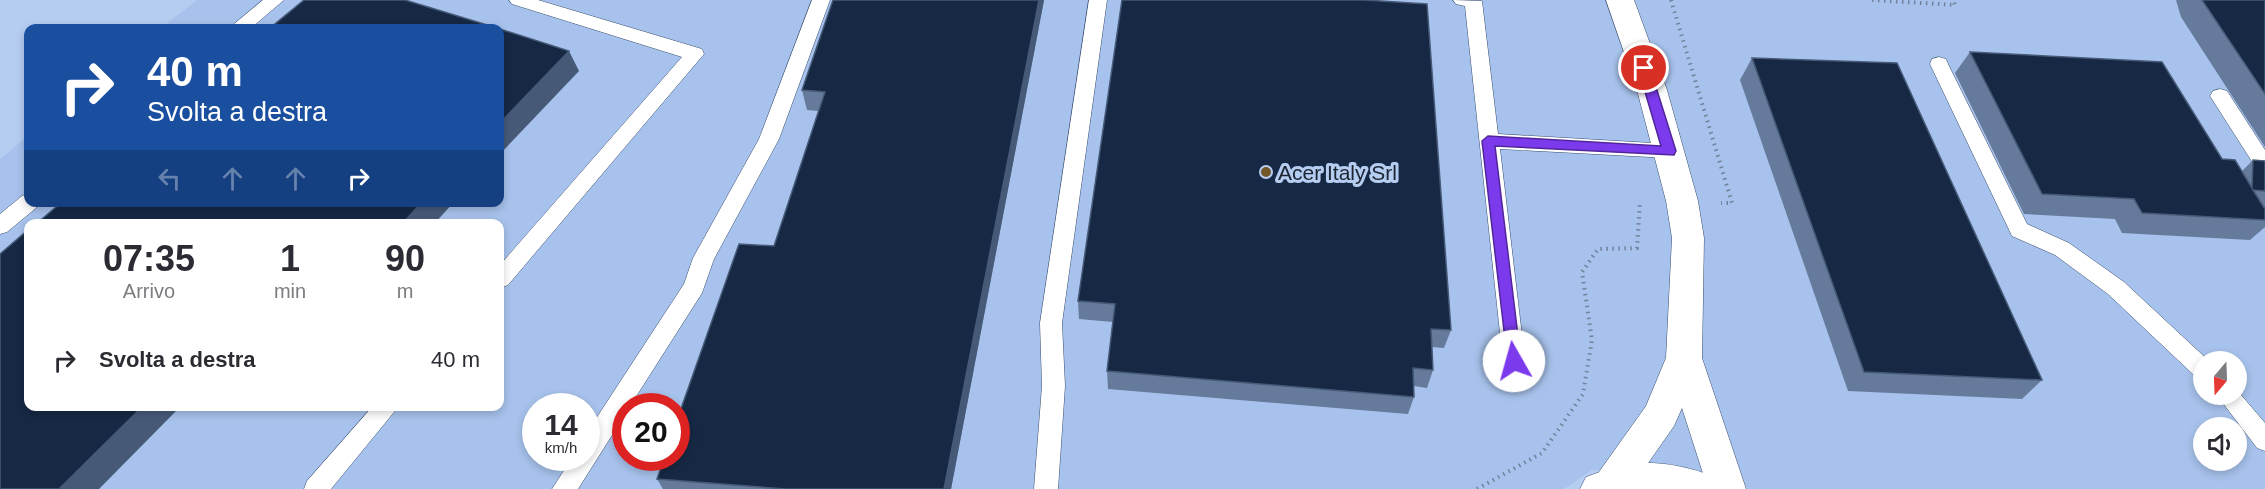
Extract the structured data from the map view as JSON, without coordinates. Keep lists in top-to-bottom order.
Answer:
{
  "places": ["Acer Italy Srl"],
  "north": "bottom",
  "page": {
    "turn": ["40 m", "Svolta a destra"],
    "eta": [
      "07:35",
      "Arrivo",
      "1",
      "min",
      "90",
      "m"
    ],
    "list": [
      {
        "name": "Svolta a destra",
        "value": "40 m"
      }
    ],
    "speed": "14 km/h",
    "limit": "20"
  }
}
